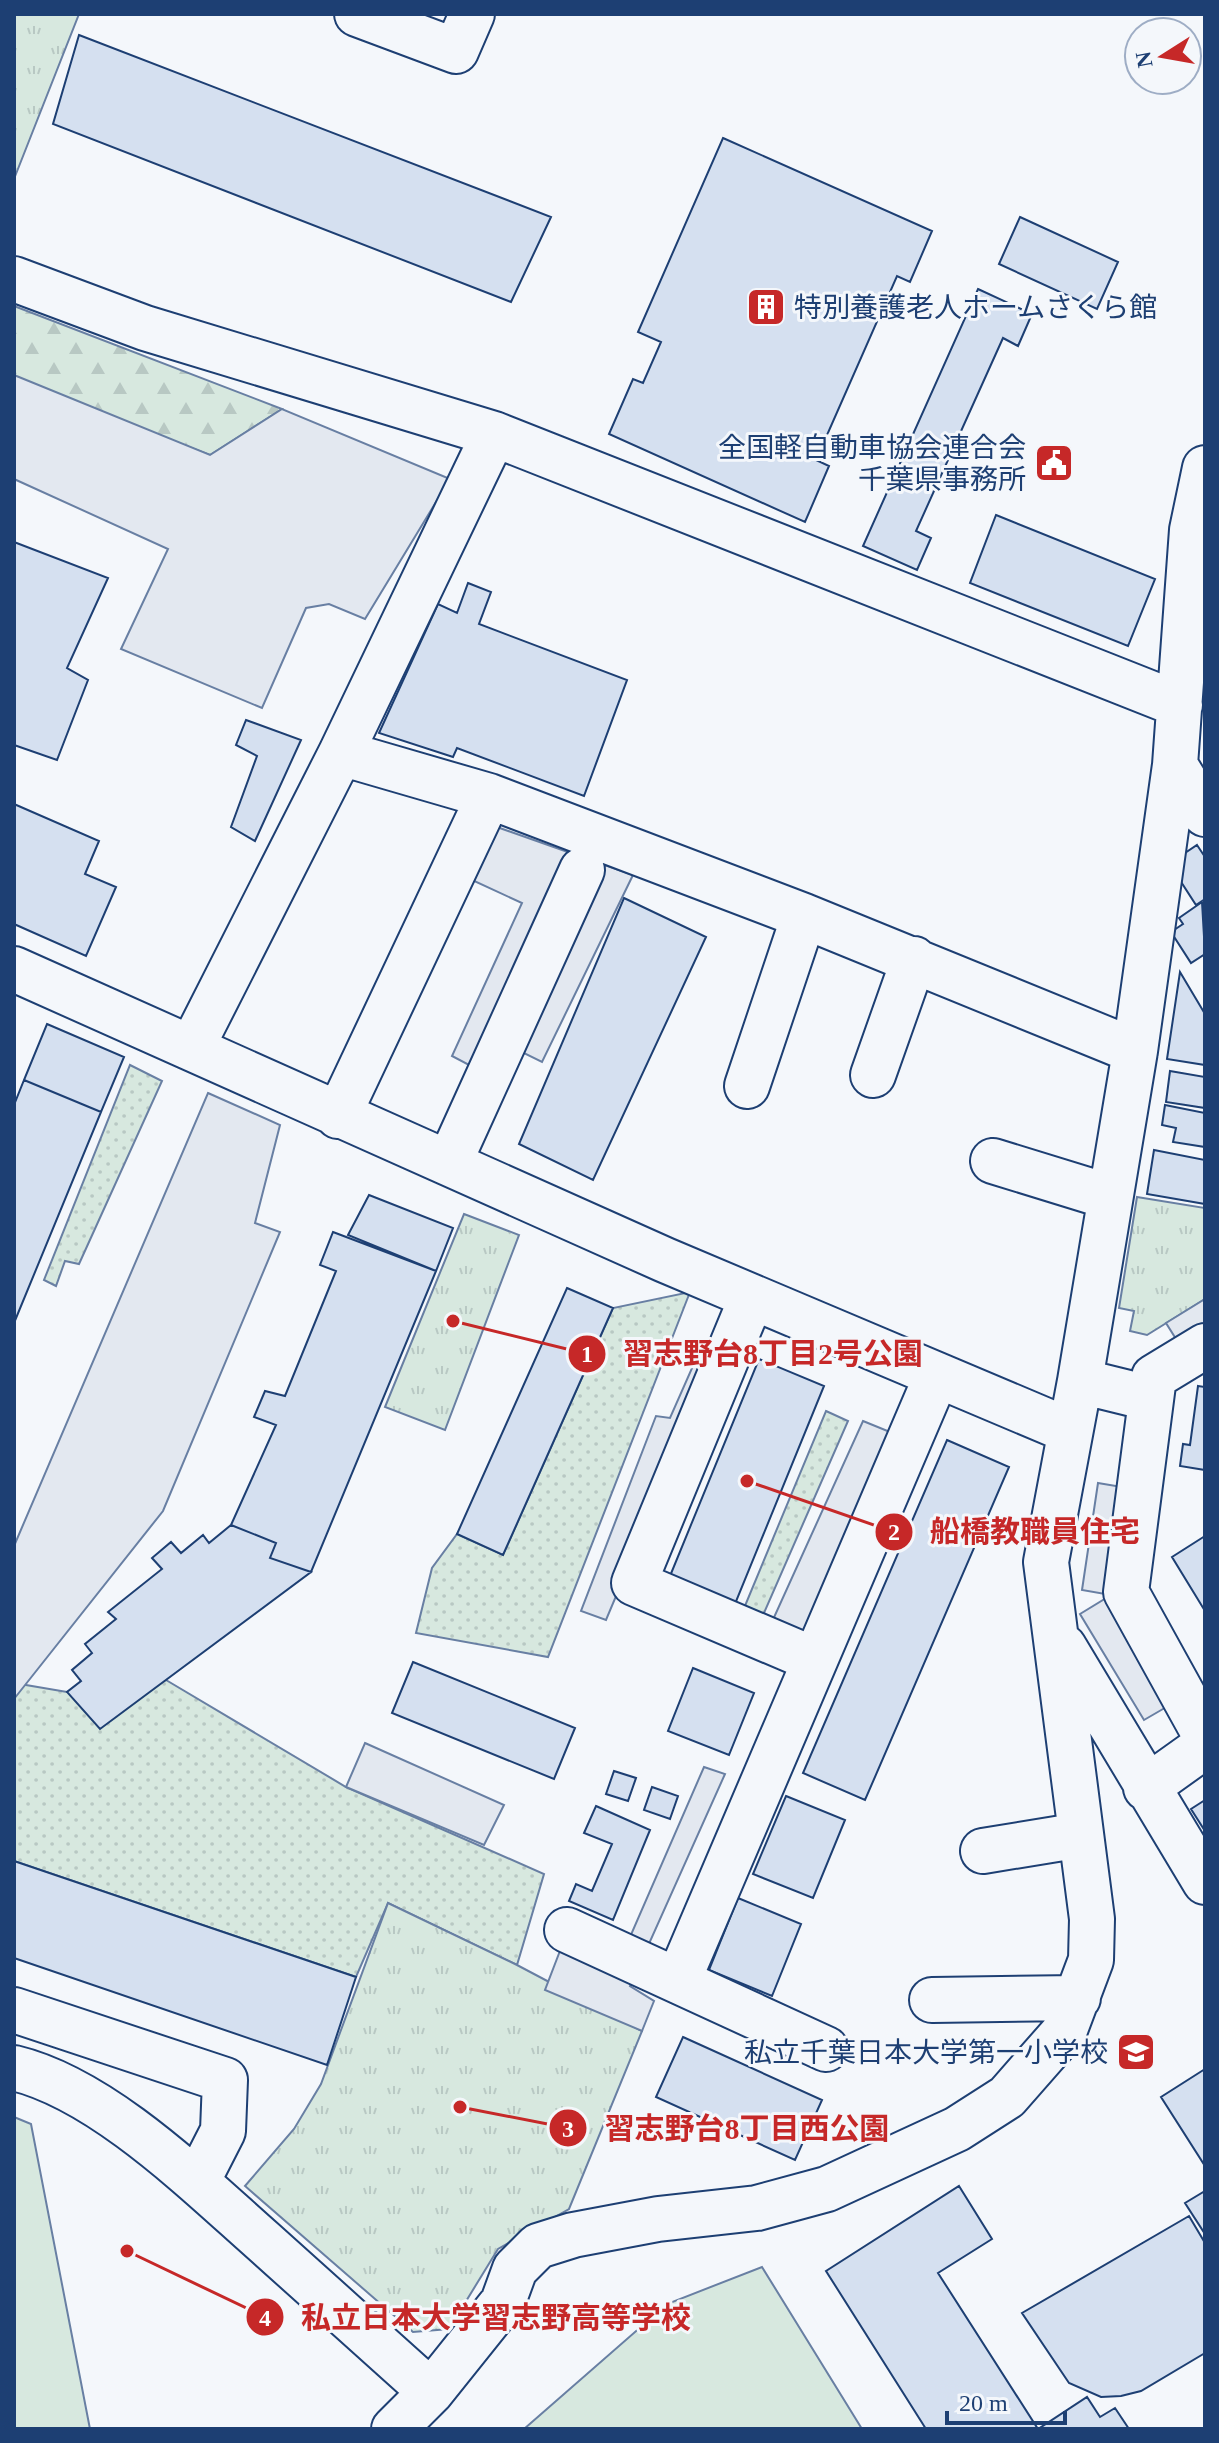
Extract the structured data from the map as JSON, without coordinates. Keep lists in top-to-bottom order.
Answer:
{
  "places": {
    "building": ["特別養護老人ホームさくら館"],
    "public building": ["全国軽自動車協会連合会 千葉県事務所"],
    "other": [
      "習志野台8丁目2号公園",
      "船橋教職員住宅",
      "習志野台8丁目西公園",
      "私立日本大学習志野高等学校"
    ],
    "school or university": ["私立千葉日本大学第一小学校"]
  },
  "scale_bar": "20 m",
  "north": "left"
}
